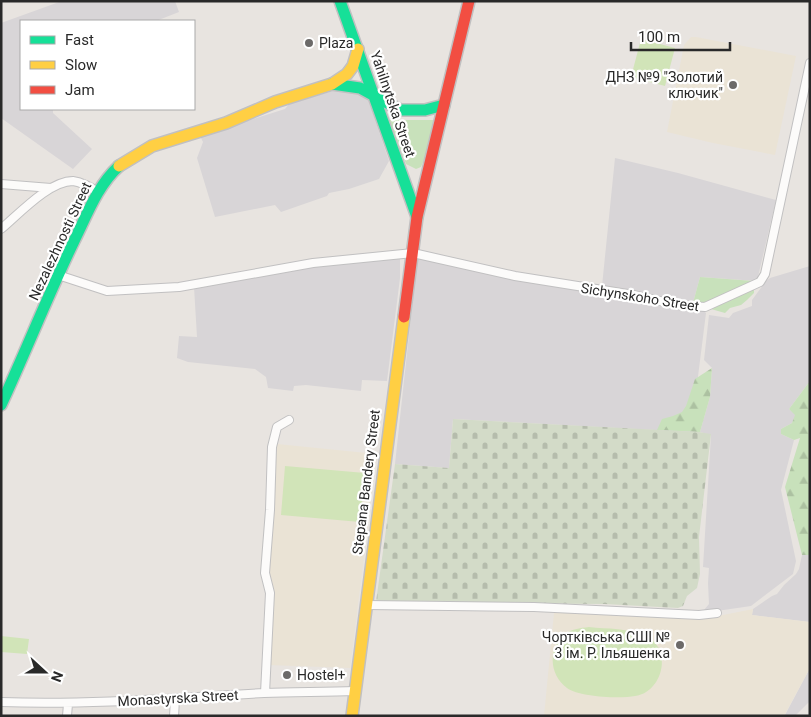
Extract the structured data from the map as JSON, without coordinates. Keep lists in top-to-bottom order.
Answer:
{
  "streets": {
    "main road": ["Yahilnytska Street", "Nezalezhnosti Street", "Stepana Bandery Street"],
    "street": ["Sichynskoho Street", "Monastyrska Street"]
  },
  "crossings": [
    ["Yahilnytska Street", "Nezalezhnosti Street"],
    ["Yahilnytska Street", "Stepana Bandery Street"],
    ["Nezalezhnosti Street", "Stepana Bandery Street"],
    ["Sichynskoho Street", "Stepana Bandery Street"],
    ["Stepana Bandery Street", "Monastyrska Street"]
  ],
  "places": [
    "Plaza",
    "ДНЗ №9 \"Золотий ключик\"",
    "Чортківська СШІ № 3 ім. Р. Ільяшенка",
    "Hostel+"
  ],
  "legend": ["Fast", "Slow", "Jam"],
  "scale_bar": "100 m",
  "north": "right"
}
